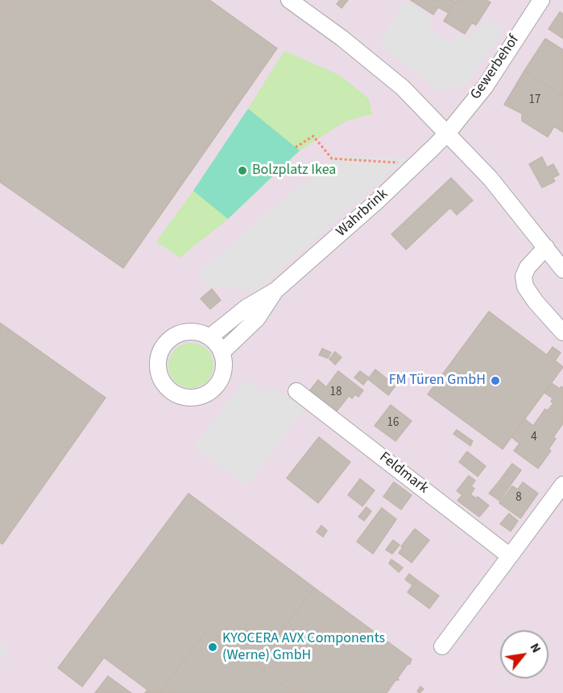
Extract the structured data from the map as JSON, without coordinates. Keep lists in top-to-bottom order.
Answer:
{
  "streets": {
    "street": ["Gewerbehof", "Wahrbrink", "Feldmark"]
  },
  "crossings": [
    ["Gewerbehof", "Wahrbrink"]
  ],
  "places": ["Bolzplatz Ikea", "FM Türen GmbH", "KYOCERA AVX Components (Werne) GmbH"],
  "house_numbers": [
    "17",
    "18",
    "16",
    "4",
    "8"
  ],
  "north": "top right"
}
